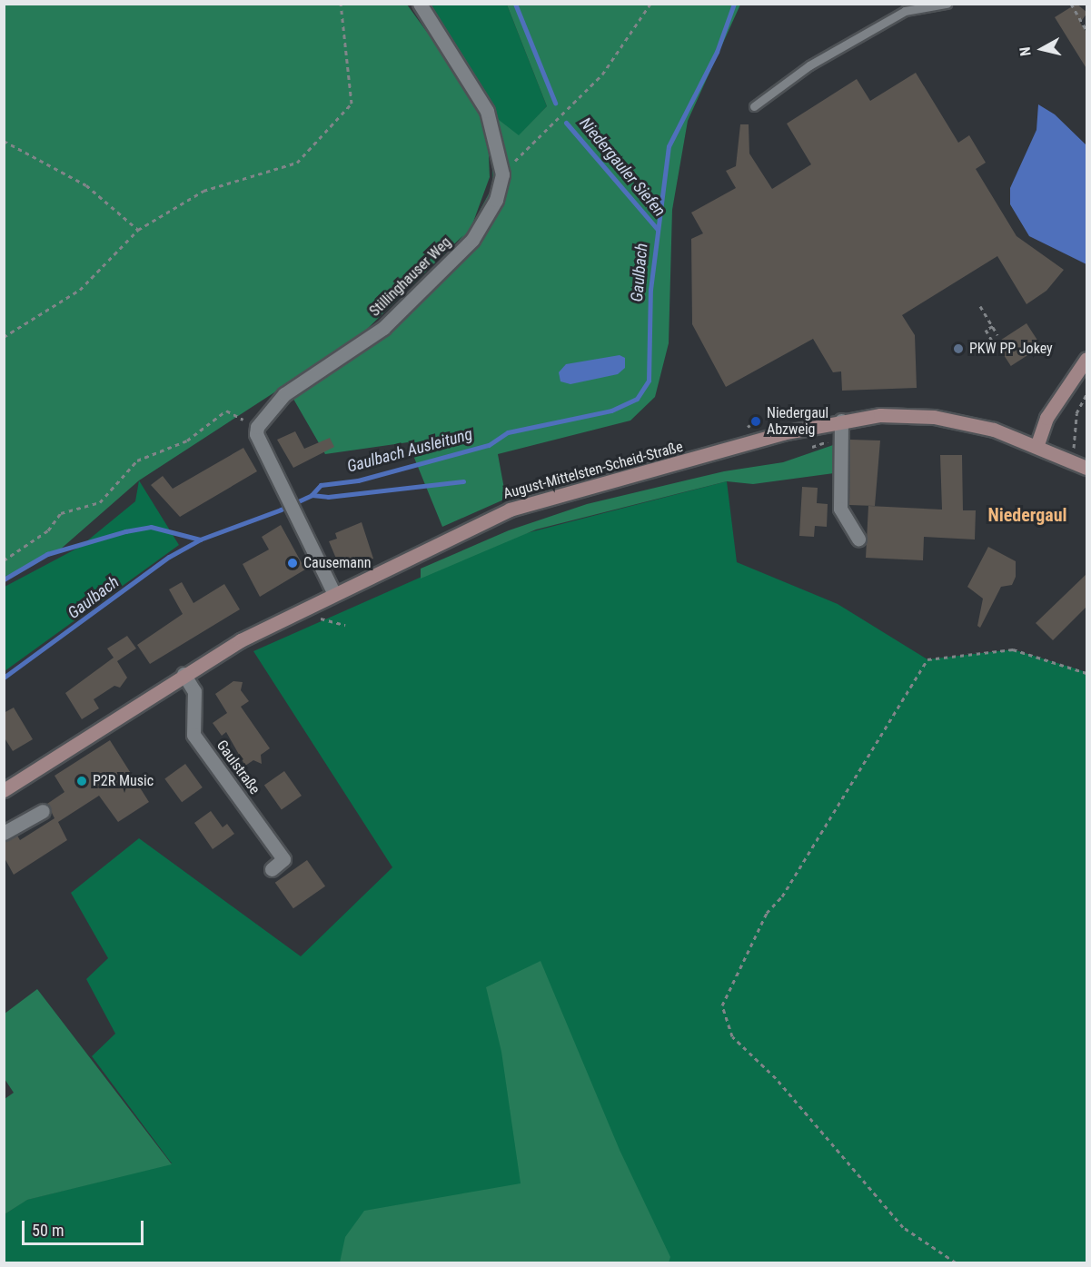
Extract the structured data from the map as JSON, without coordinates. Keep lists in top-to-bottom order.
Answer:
{
  "streets": {
    "main road": ["August-Mittelsten-Scheid-Straße"],
    "street": ["Stillinghauser Weg", "Gaulstraße"]
  },
  "districts": ["Niedergaul"],
  "water": ["Niedergauler Siefen", "Gaulbach", "Gaulbach Ausleitung"],
  "places": [
    "PKW PP Jokey",
    "Niedergaul Abzweig",
    "Causemann",
    "P2R Music"
  ],
  "scale_bar": "50 m",
  "north": "left"
}
